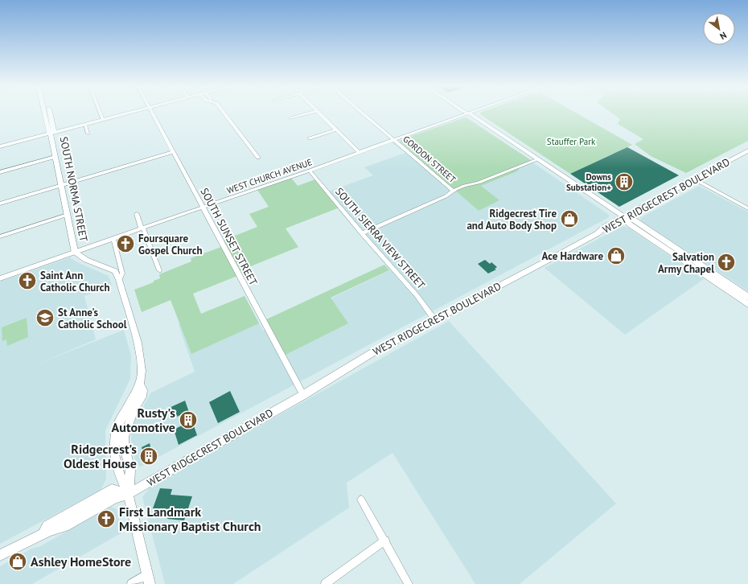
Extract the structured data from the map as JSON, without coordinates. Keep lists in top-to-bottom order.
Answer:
{
  "streets": {
    "main road": ["SOUTH NORMA STREET", "WEST RIDGECREST BOULEVARD"],
    "street": [
      "GORDON STREET",
      "WEST CHURCH AVENUE",
      "SOUTH SUNSET STREET",
      "SOUTH SIERRA VIEW STREET"
    ]
  },
  "crossings": [
    ["GORDON STREET", "WEST CHURCH AVENUE"],
    ["WEST CHURCH AVENUE", "SOUTH NORMA STREET"],
    ["WEST CHURCH AVENUE", "SOUTH SUNSET STREET"],
    ["WEST CHURCH AVENUE", "SOUTH SIERRA VIEW STREET"],
    ["SOUTH NORMA STREET", "WEST RIDGECREST BOULEVARD"],
    ["WEST RIDGECREST BOULEVARD", "SOUTH SUNSET STREET"],
    ["WEST RIDGECREST BOULEVARD", "SOUTH SIERRA VIEW STREET"]
  ],
  "parks": ["Stauffer Park"],
  "places": {
    "building": ["Downs Substation+", "Rusty's Automotive", "Ridgecrest's Oldest House"],
    "shop": ["Ridgecrest Tire and Auto Body Shop", "Ace Hardware", "Ashley HomeStore"],
    "church": [
      "Foursquare Gospel Church",
      "Salvation Army Chapel",
      "Saint Ann Catholic Church",
      "First Landmark Missionary Baptist Church"
    ],
    "school or university": ["St Anne's Catholic School"]
  },
  "north": "bottom right"
}
